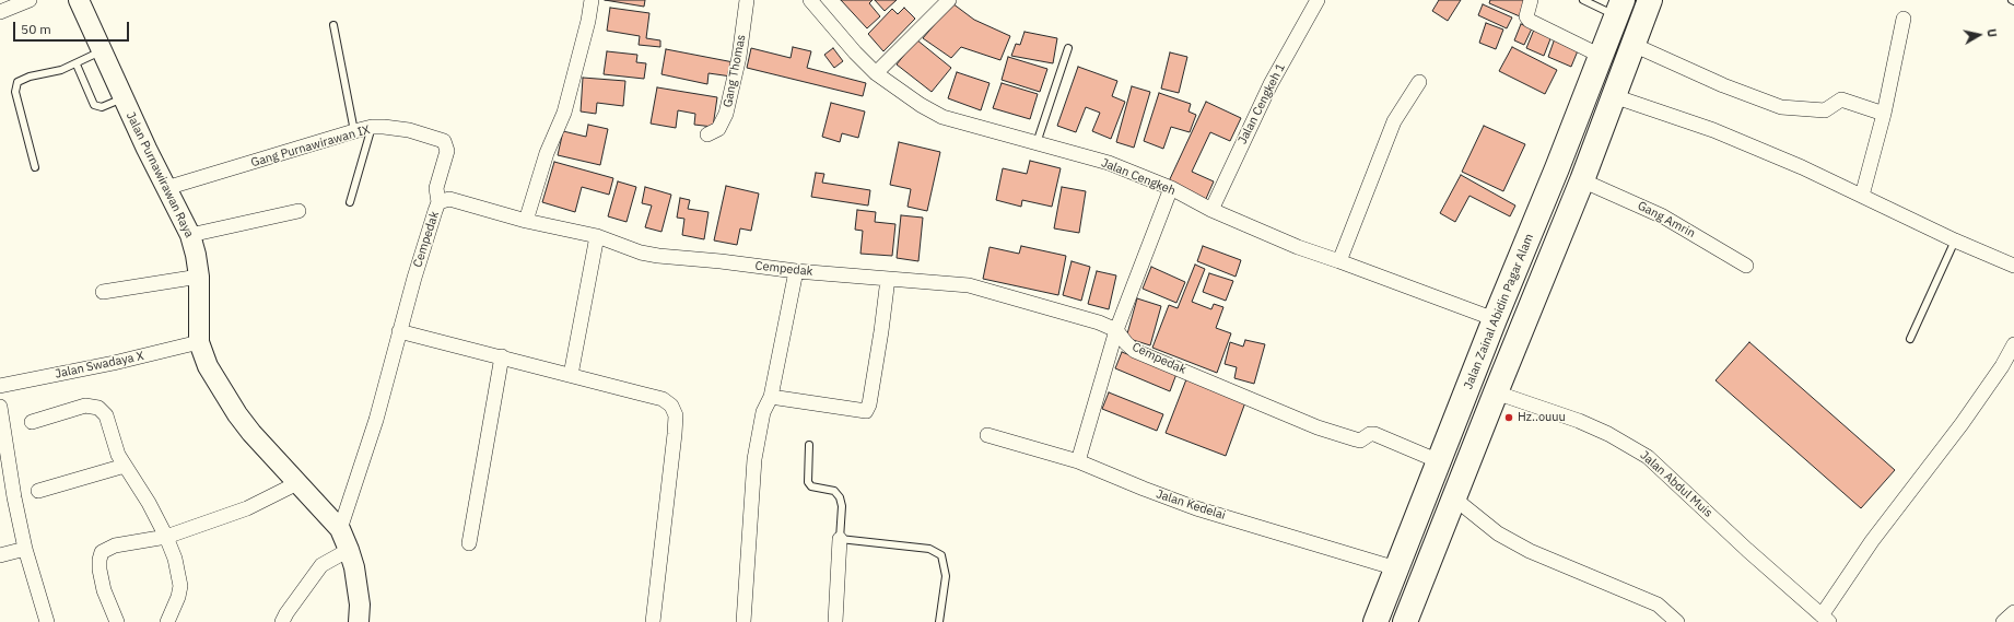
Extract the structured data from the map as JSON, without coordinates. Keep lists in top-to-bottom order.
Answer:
{
  "streets": {
    "highway": ["Jalan Zainal Abidin Pagar Alam"],
    "street": [
      "Gang Thomas",
      "Jalan Cengkeh 1",
      "Gang Purnawirawan IX",
      "Jalan Purnawirawan Raya",
      "Jalan Cengkeh",
      "Gang Amrin",
      "Cempedak",
      "Jalan Swadaya X",
      "Jalan Abdul Muis",
      "Jalan Kedelai"
    ]
  },
  "crossings": [
    ["Jalan Cengkeh 1", "Jalan Cengkeh"],
    ["Gang Purnawirawan IX", "Jalan Purnawirawan Raya"],
    ["Gang Purnawirawan IX", "Cempedak"],
    ["Jalan Purnawirawan Raya", "Cempedak"],
    ["Jalan Purnawirawan Raya", "Jalan Swadaya X"],
    ["Jalan Cengkeh", "Jalan Zainal Abidin Pagar Alam"],
    ["Cempedak", "Jalan Zainal Abidin Pagar Alam"],
    ["Jalan Zainal Abidin Pagar Alam", "Jalan Kedelai"]
  ],
  "places": ["Hz..ouuu"],
  "scale_bar": "50 m",
  "north": "right"
}
